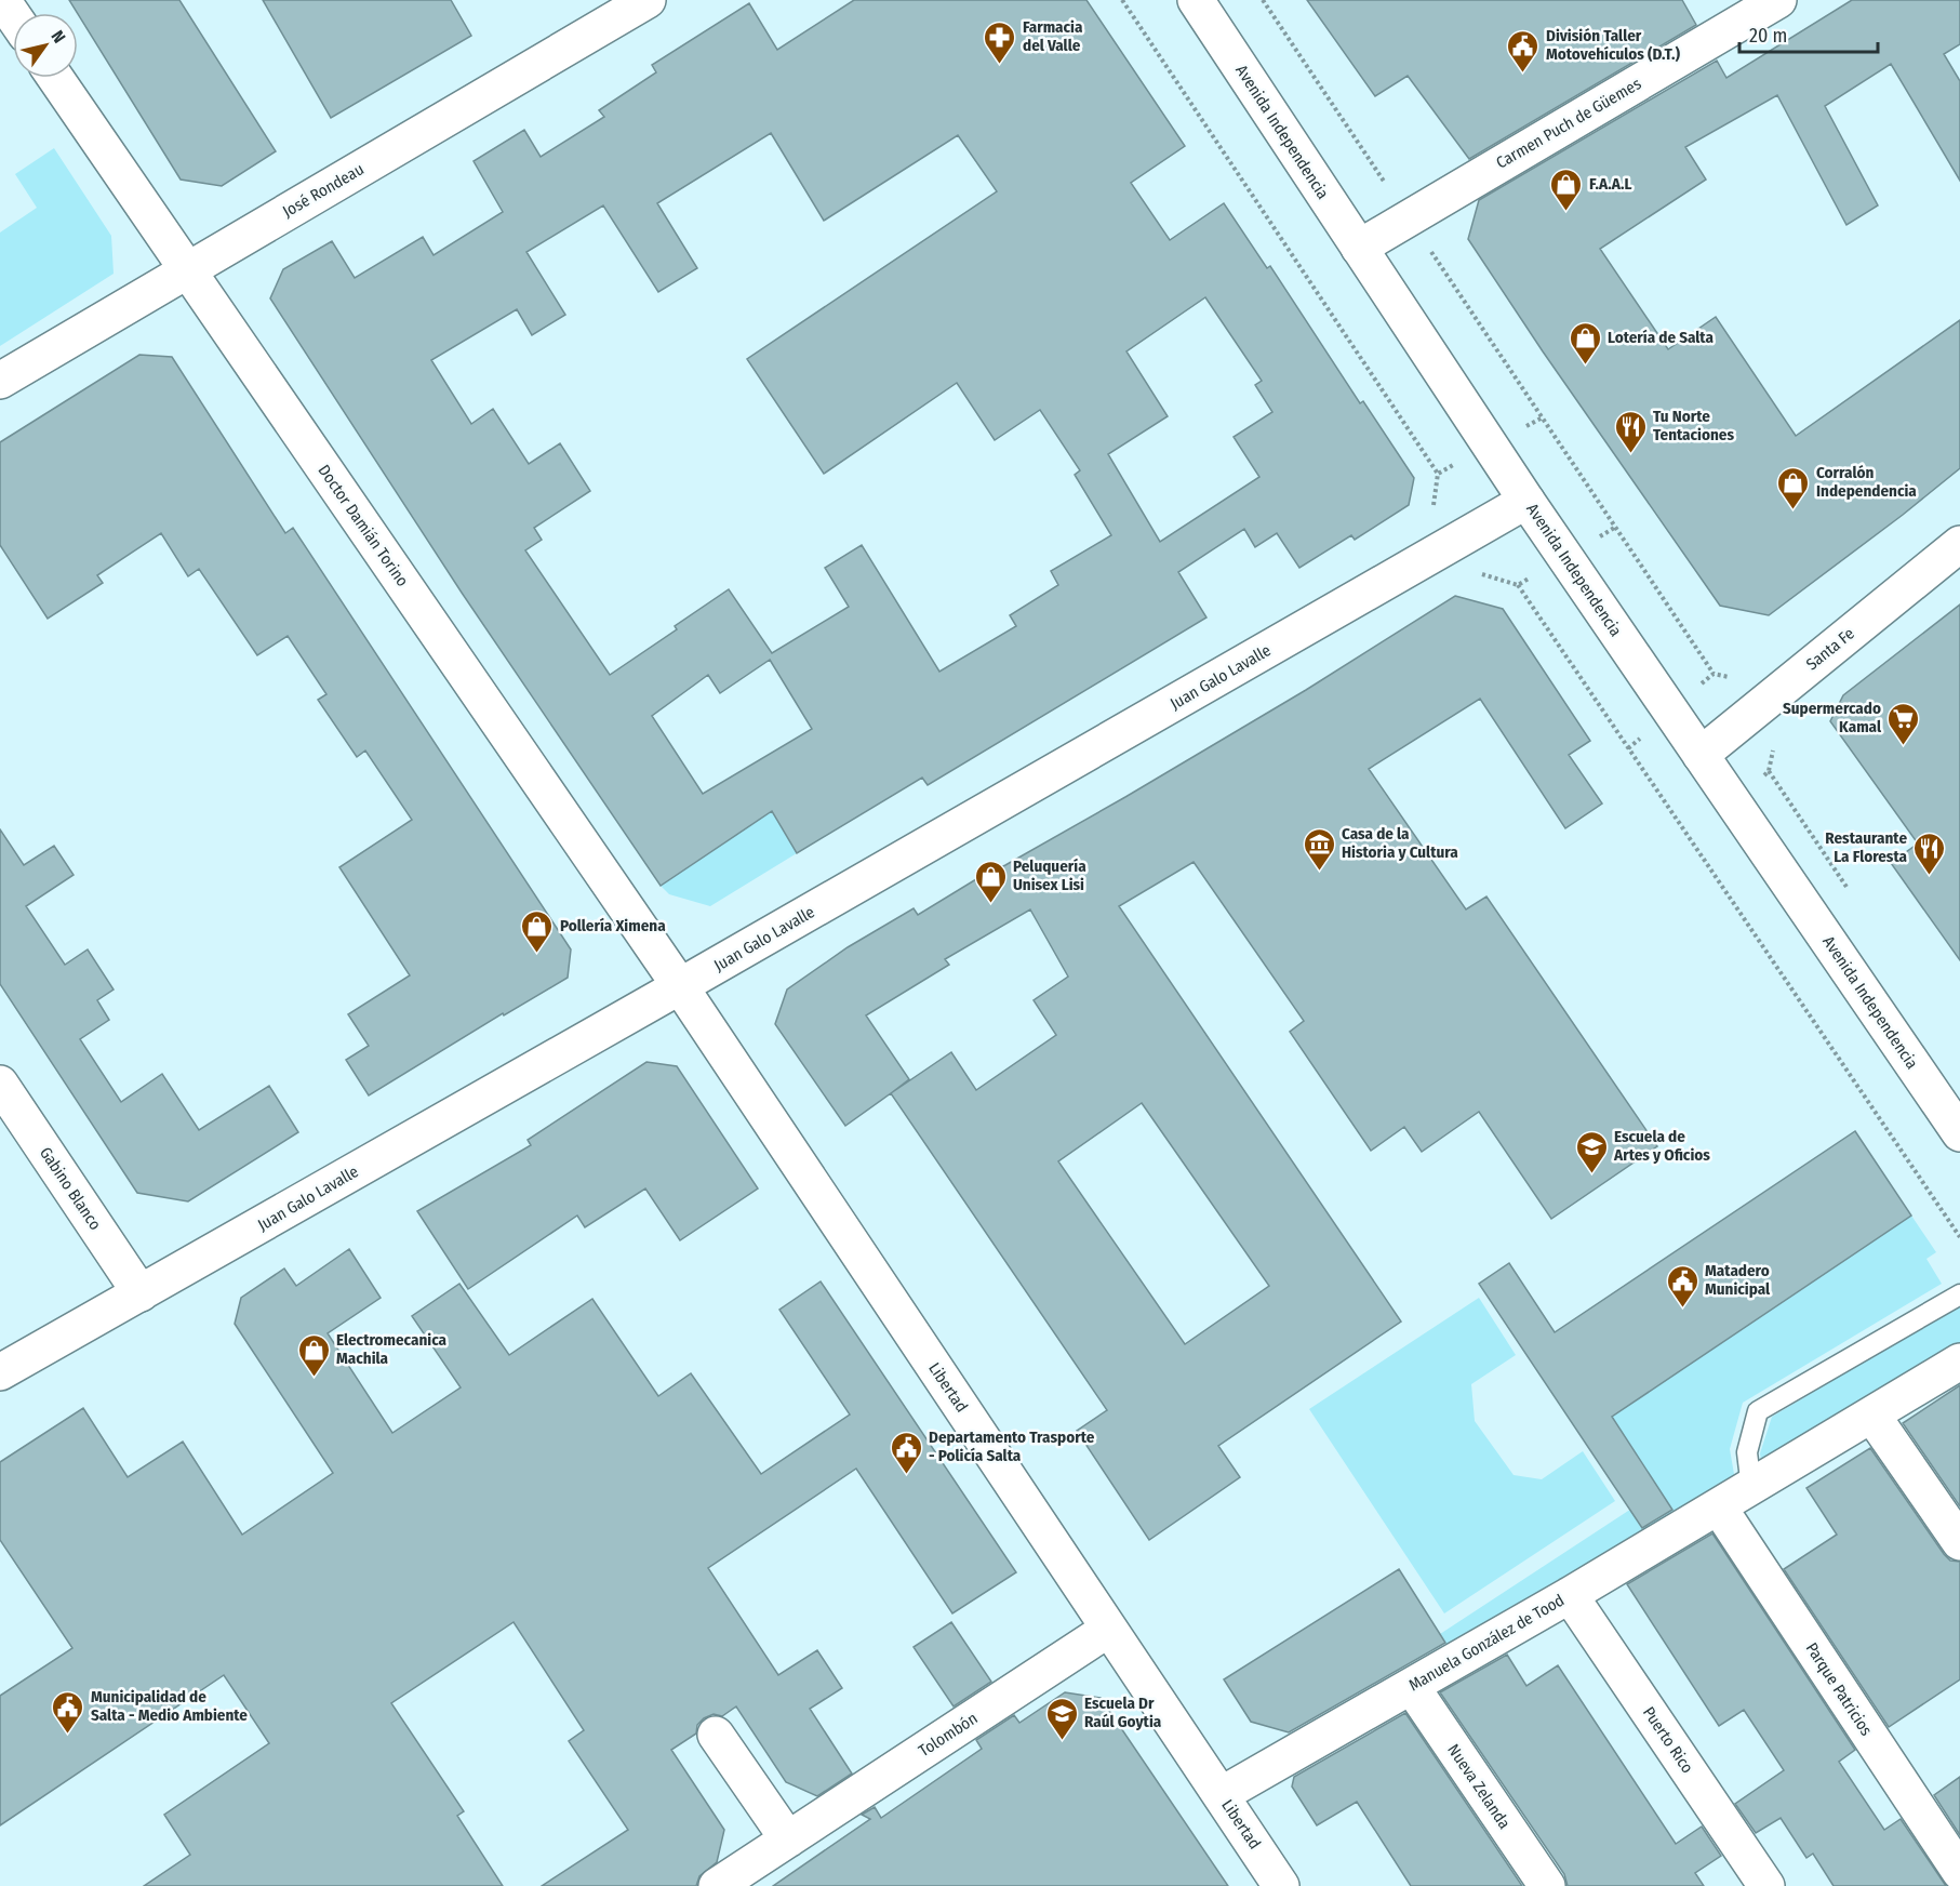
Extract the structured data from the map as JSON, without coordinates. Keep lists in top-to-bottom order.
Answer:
{
  "streets": {
    "street": [
      "Carmen Puch de Güemes",
      "Avenida Independencia",
      "José Rondeau",
      "Doctor Damián Torino",
      "Santa Fe",
      "Juan Galo Lavalle",
      "Gabino Blanco",
      "Libertad",
      "Manuela González de Tood",
      "Parque Patricios",
      "Tolombón",
      "Puerto Rico",
      "Nueva Zelanda"
    ]
  },
  "crossings": [
    ["Carmen Puch de Güemes", "Avenida Independencia"],
    ["Avenida Independencia", "Santa Fe"],
    ["Avenida Independencia", "Juan Galo Lavalle"],
    ["José Rondeau", "Doctor Damián Torino"],
    ["Doctor Damián Torino", "Juan Galo Lavalle"],
    ["Doctor Damián Torino", "Libertad"],
    ["Juan Galo Lavalle", "Gabino Blanco"],
    ["Juan Galo Lavalle", "Libertad"],
    ["Libertad", "Manuela González de Tood"],
    ["Libertad", "Tolombón"],
    ["Manuela González de Tood", "Parque Patricios"],
    ["Manuela González de Tood", "Puerto Rico"],
    ["Manuela González de Tood", "Nueva Zelanda"]
  ],
  "places": {
    "pharmacy": ["Farmacia del Valle"],
    "public building": [
      "División Taller Motovehículos (D.T.)",
      "Matadero Municipal",
      "Departamento Trasporte - Policía Salta",
      "Municipalidad de Salta - Medio Ambiente"
    ],
    "shop": [
      "F.A.A.L",
      "Lotería de Salta",
      "Corralón Independencia",
      "Peluquería Unisex Lisi",
      "Pollería Ximena",
      "Electromecanica Machila"
    ],
    "restaurant": ["Tu Norte Tentaciones", "Restaurante La Floresta"],
    "supermarket": ["Supermercado Kamal"],
    "museum": ["Casa de la Historia y Cultura"],
    "school or university": ["Escuela de Artes y Oficios", "Escuela Dr Raúl Goytia"]
  },
  "scale_bar": "20 m",
  "north": "top right"
}
